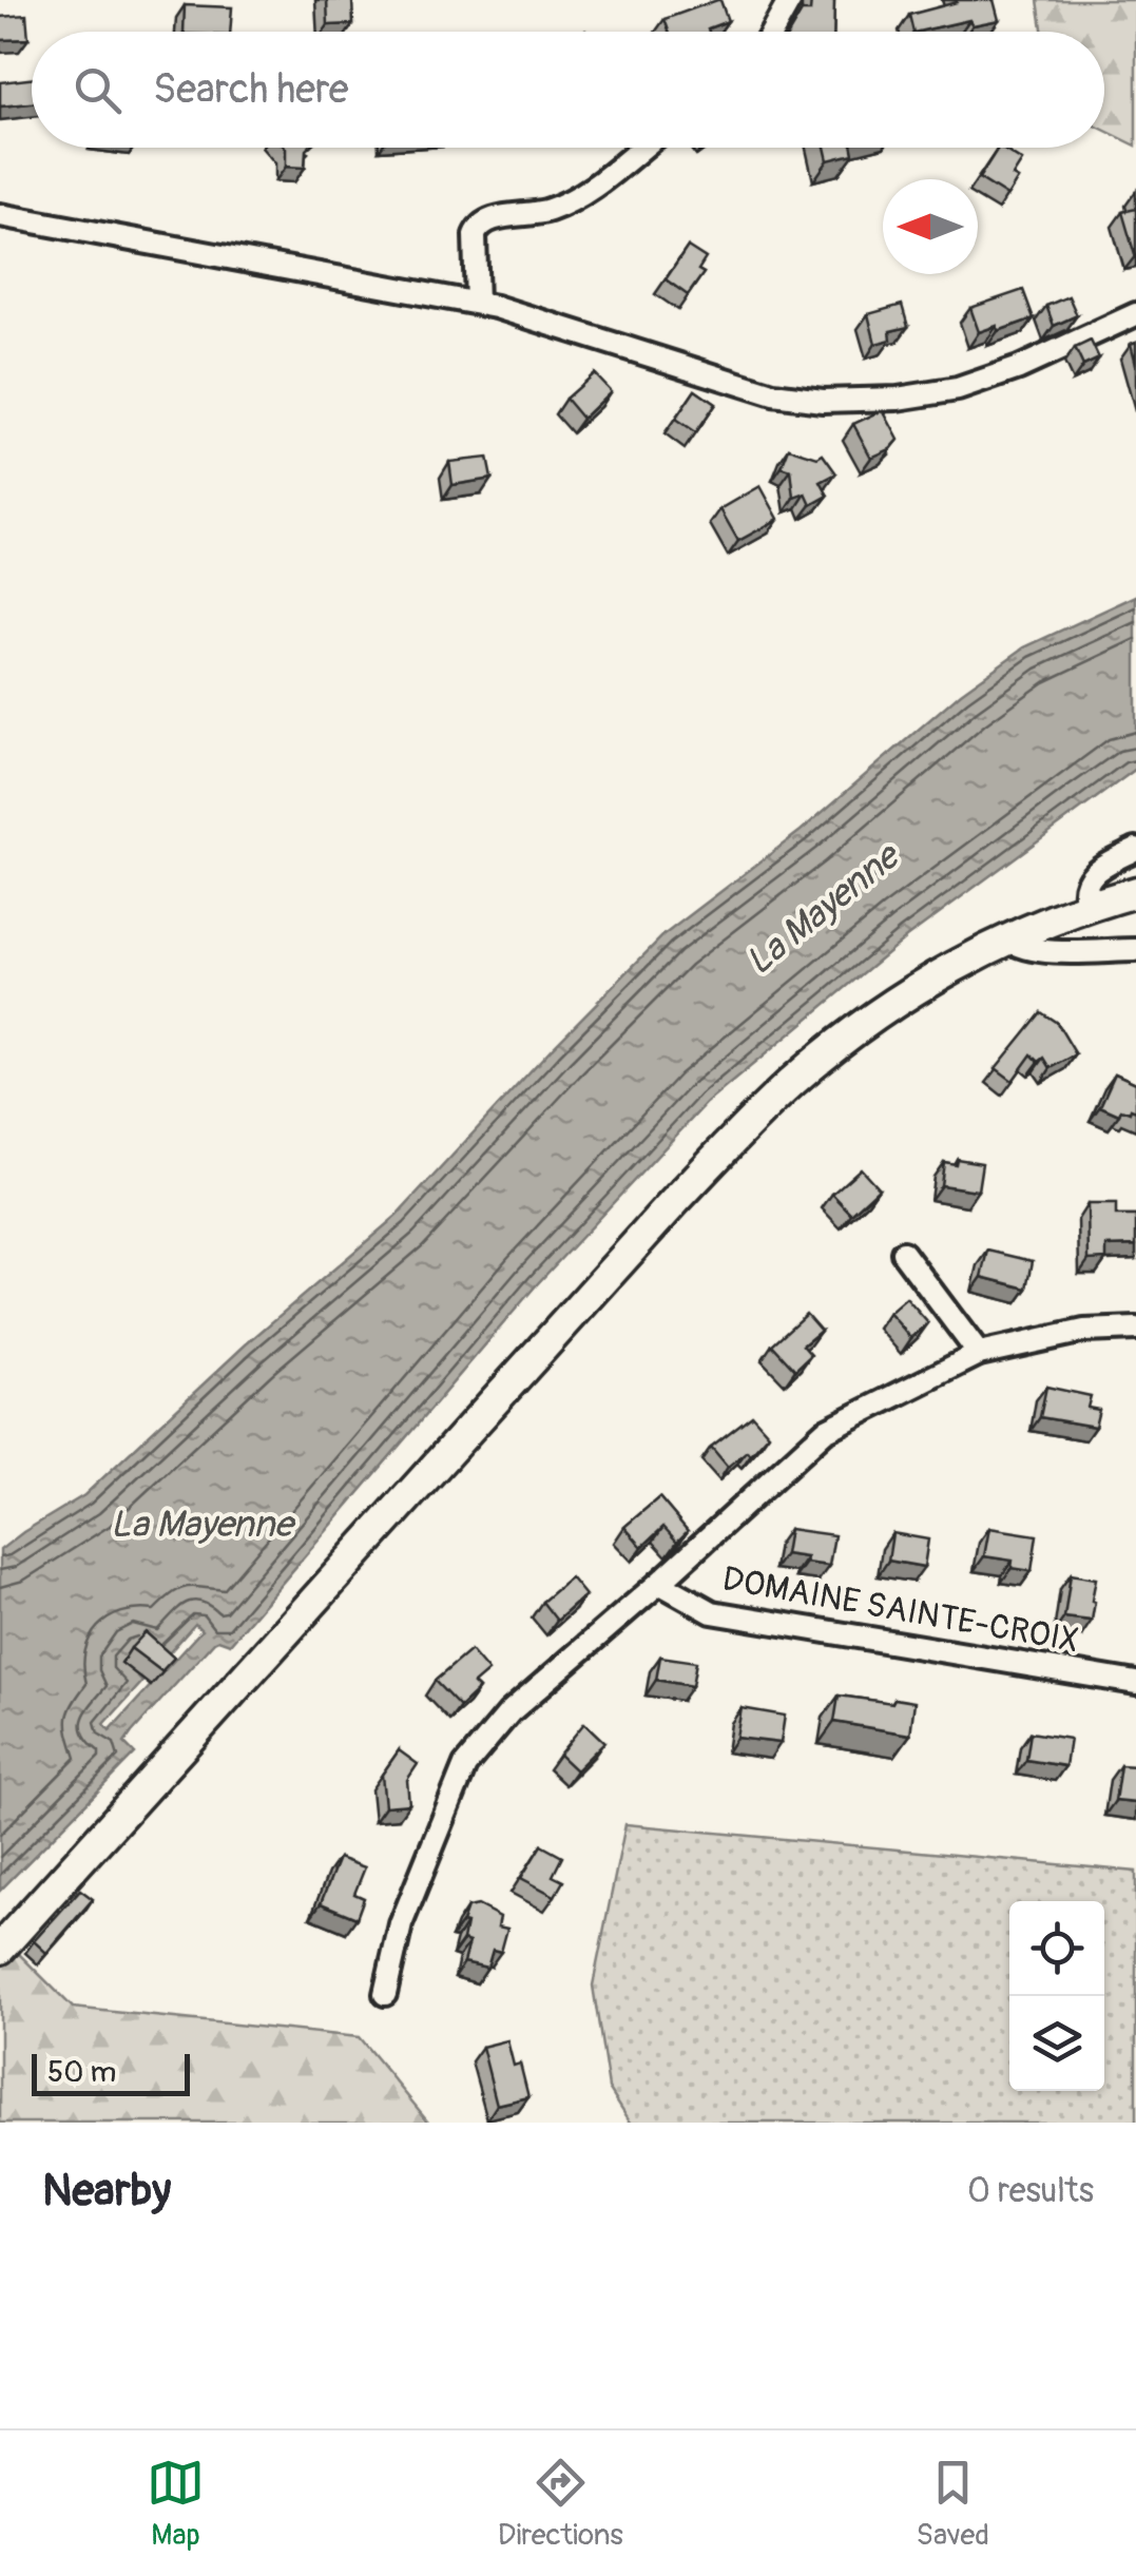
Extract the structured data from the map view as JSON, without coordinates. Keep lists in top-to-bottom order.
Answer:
{
  "streets": {
    "street": ["DOMAINE SAINTE-CROIX"]
  },
  "water": ["La Mayenne"],
  "scale_bar": "50 m",
  "north": "left",
  "page": {
    "search": "Search here",
    "scale": "50 m",
    "heading": ["Nearby", "0 results"],
    "nav": ["Map", "Directions", "Saved"]
  }
}
